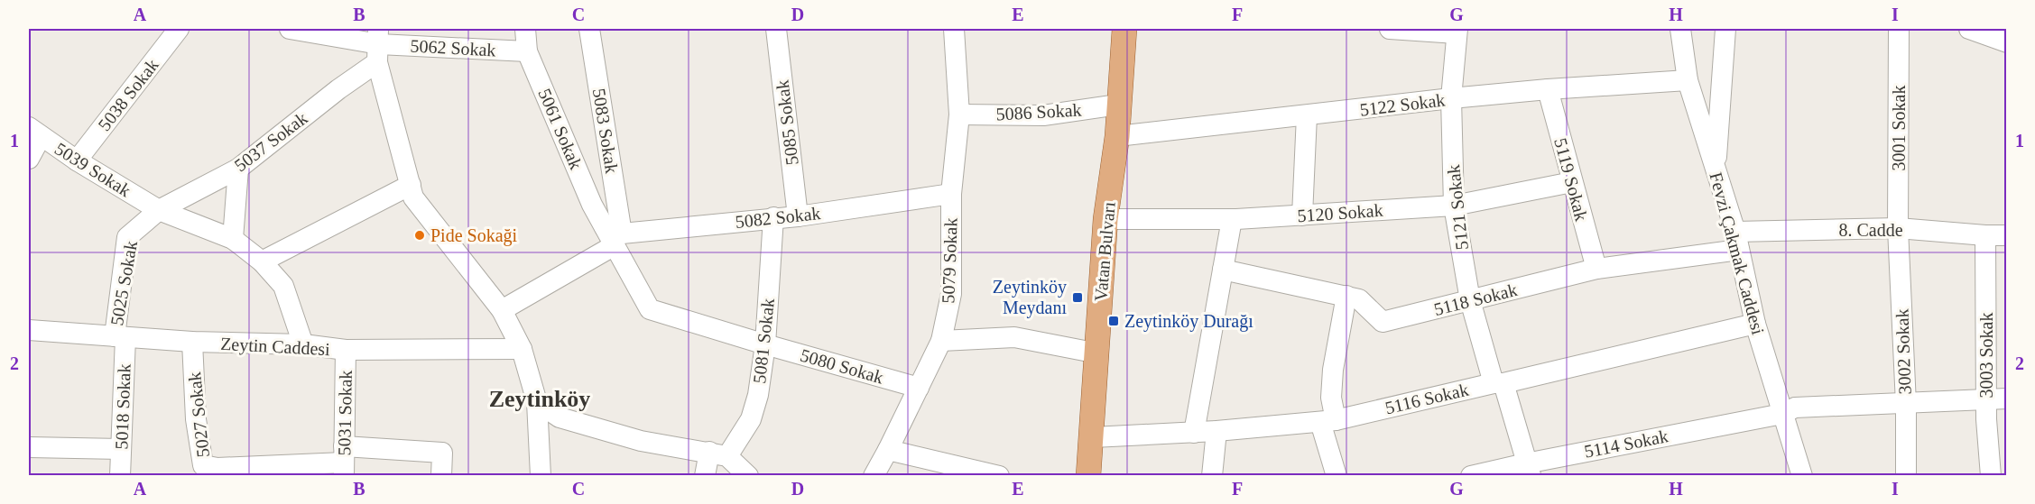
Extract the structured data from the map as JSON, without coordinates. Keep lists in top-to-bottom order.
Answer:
{
  "streets": {
    "main road": ["Vatan Bulvarı"],
    "street": [
      "5062 Sokak",
      "5038 Sokak",
      "5122 Sokak",
      "5086 Sokak",
      "5085 Sokak",
      "3001 Sokak",
      "5061 Sokak",
      "5083 Sokak",
      "5037 Sokak",
      "5039 Sokak",
      "5119 Sokak",
      "5121 Sokak",
      "5120 Sokak",
      "5082 Sokak",
      "8. Cadde",
      "Fevzi Çakmak Caddesi",
      "5079 Sokak",
      "5025 Sokak",
      "5118 Sokak",
      "5081 Sokak",
      "Zeytin Caddesi",
      "3002 Sokak",
      "3003 Sokak",
      "5080 Sokak",
      "5116 Sokak",
      "5018 Sokak",
      "5031 Sokak",
      "5027 Sokak",
      "5114 Sokak"
    ]
  },
  "crossings": [
    ["5062 Sokak", "5061 Sokak"],
    ["5062 Sokak", "5037 Sokak"],
    ["5038 Sokak", "5039 Sokak"],
    ["5122 Sokak", "5119 Sokak"],
    ["5122 Sokak", "5121 Sokak"],
    ["5122 Sokak", "Vatan Bulvarı"],
    ["5122 Sokak", "Fevzi Çakmak Caddesi"],
    ["5086 Sokak", "Vatan Bulvarı"],
    ["5086 Sokak", "5079 Sokak"],
    ["5085 Sokak", "5082 Sokak"],
    ["3001 Sokak", "8. Cadde"],
    ["3001 Sokak", "3002 Sokak"],
    ["5061 Sokak", "5083 Sokak"],
    ["5061 Sokak", "5082 Sokak"],
    ["5061 Sokak", "5081 Sokak"],
    ["5061 Sokak", "5080 Sokak"],
    ["5083 Sokak", "5082 Sokak"],
    ["5037 Sokak", "5039 Sokak"],
    ["5037 Sokak", "5025 Sokak"],
    ["5039 Sokak", "5025 Sokak"],
    ["5039 Sokak", "Zeytin Caddesi"],
    ["5119 Sokak", "5120 Sokak"],
    ["5119 Sokak", "5118 Sokak"],
    ["5121 Sokak", "5120 Sokak"],
    ["5121 Sokak", "5118 Sokak"],
    ["5121 Sokak", "5116 Sokak"],
    ["5121 Sokak", "5114 Sokak"],
    ["5120 Sokak", "Vatan Bulvarı"],
    ["5082 Sokak", "5079 Sokak"],
    ["5082 Sokak", "5081 Sokak"],
    ["8. Cadde", "Fevzi Çakmak Caddesi"],
    ["8. Cadde", "5118 Sokak"],
    ["8. Cadde", "3002 Sokak"],
    ["8. Cadde", "3003 Sokak"],
    ["Vatan Bulvarı", "5116 Sokak"],
    ["Fevzi Çakmak Caddesi", "5118 Sokak"],
    ["Fevzi Çakmak Caddesi", "5116 Sokak"],
    ["Fevzi Çakmak Caddesi", "5114 Sokak"],
    ["5079 Sokak", "5080 Sokak"],
    ["5025 Sokak", "Zeytin Caddesi"],
    ["5025 Sokak", "5018 Sokak"],
    ["5081 Sokak", "5080 Sokak"],
    ["Zeytin Caddesi", "5018 Sokak"],
    ["Zeytin Caddesi", "5031 Sokak"],
    ["Zeytin Caddesi", "5027 Sokak"],
    ["3002 Sokak", "5114 Sokak"],
    ["3003 Sokak", "5114 Sokak"]
  ],
  "districts": ["Zeytinköy"],
  "places": {
    "other": ["Pide Sokaği"],
    "transit": ["Zeytinköy Meydanı", "Zeytinköy Durağı"]
  },
  "grid": {
    "columns": [
      "A",
      "B",
      "C",
      "D",
      "E",
      "F",
      "G",
      "H",
      "I"
    ],
    "rows": ["1", "2"]
  }
}
